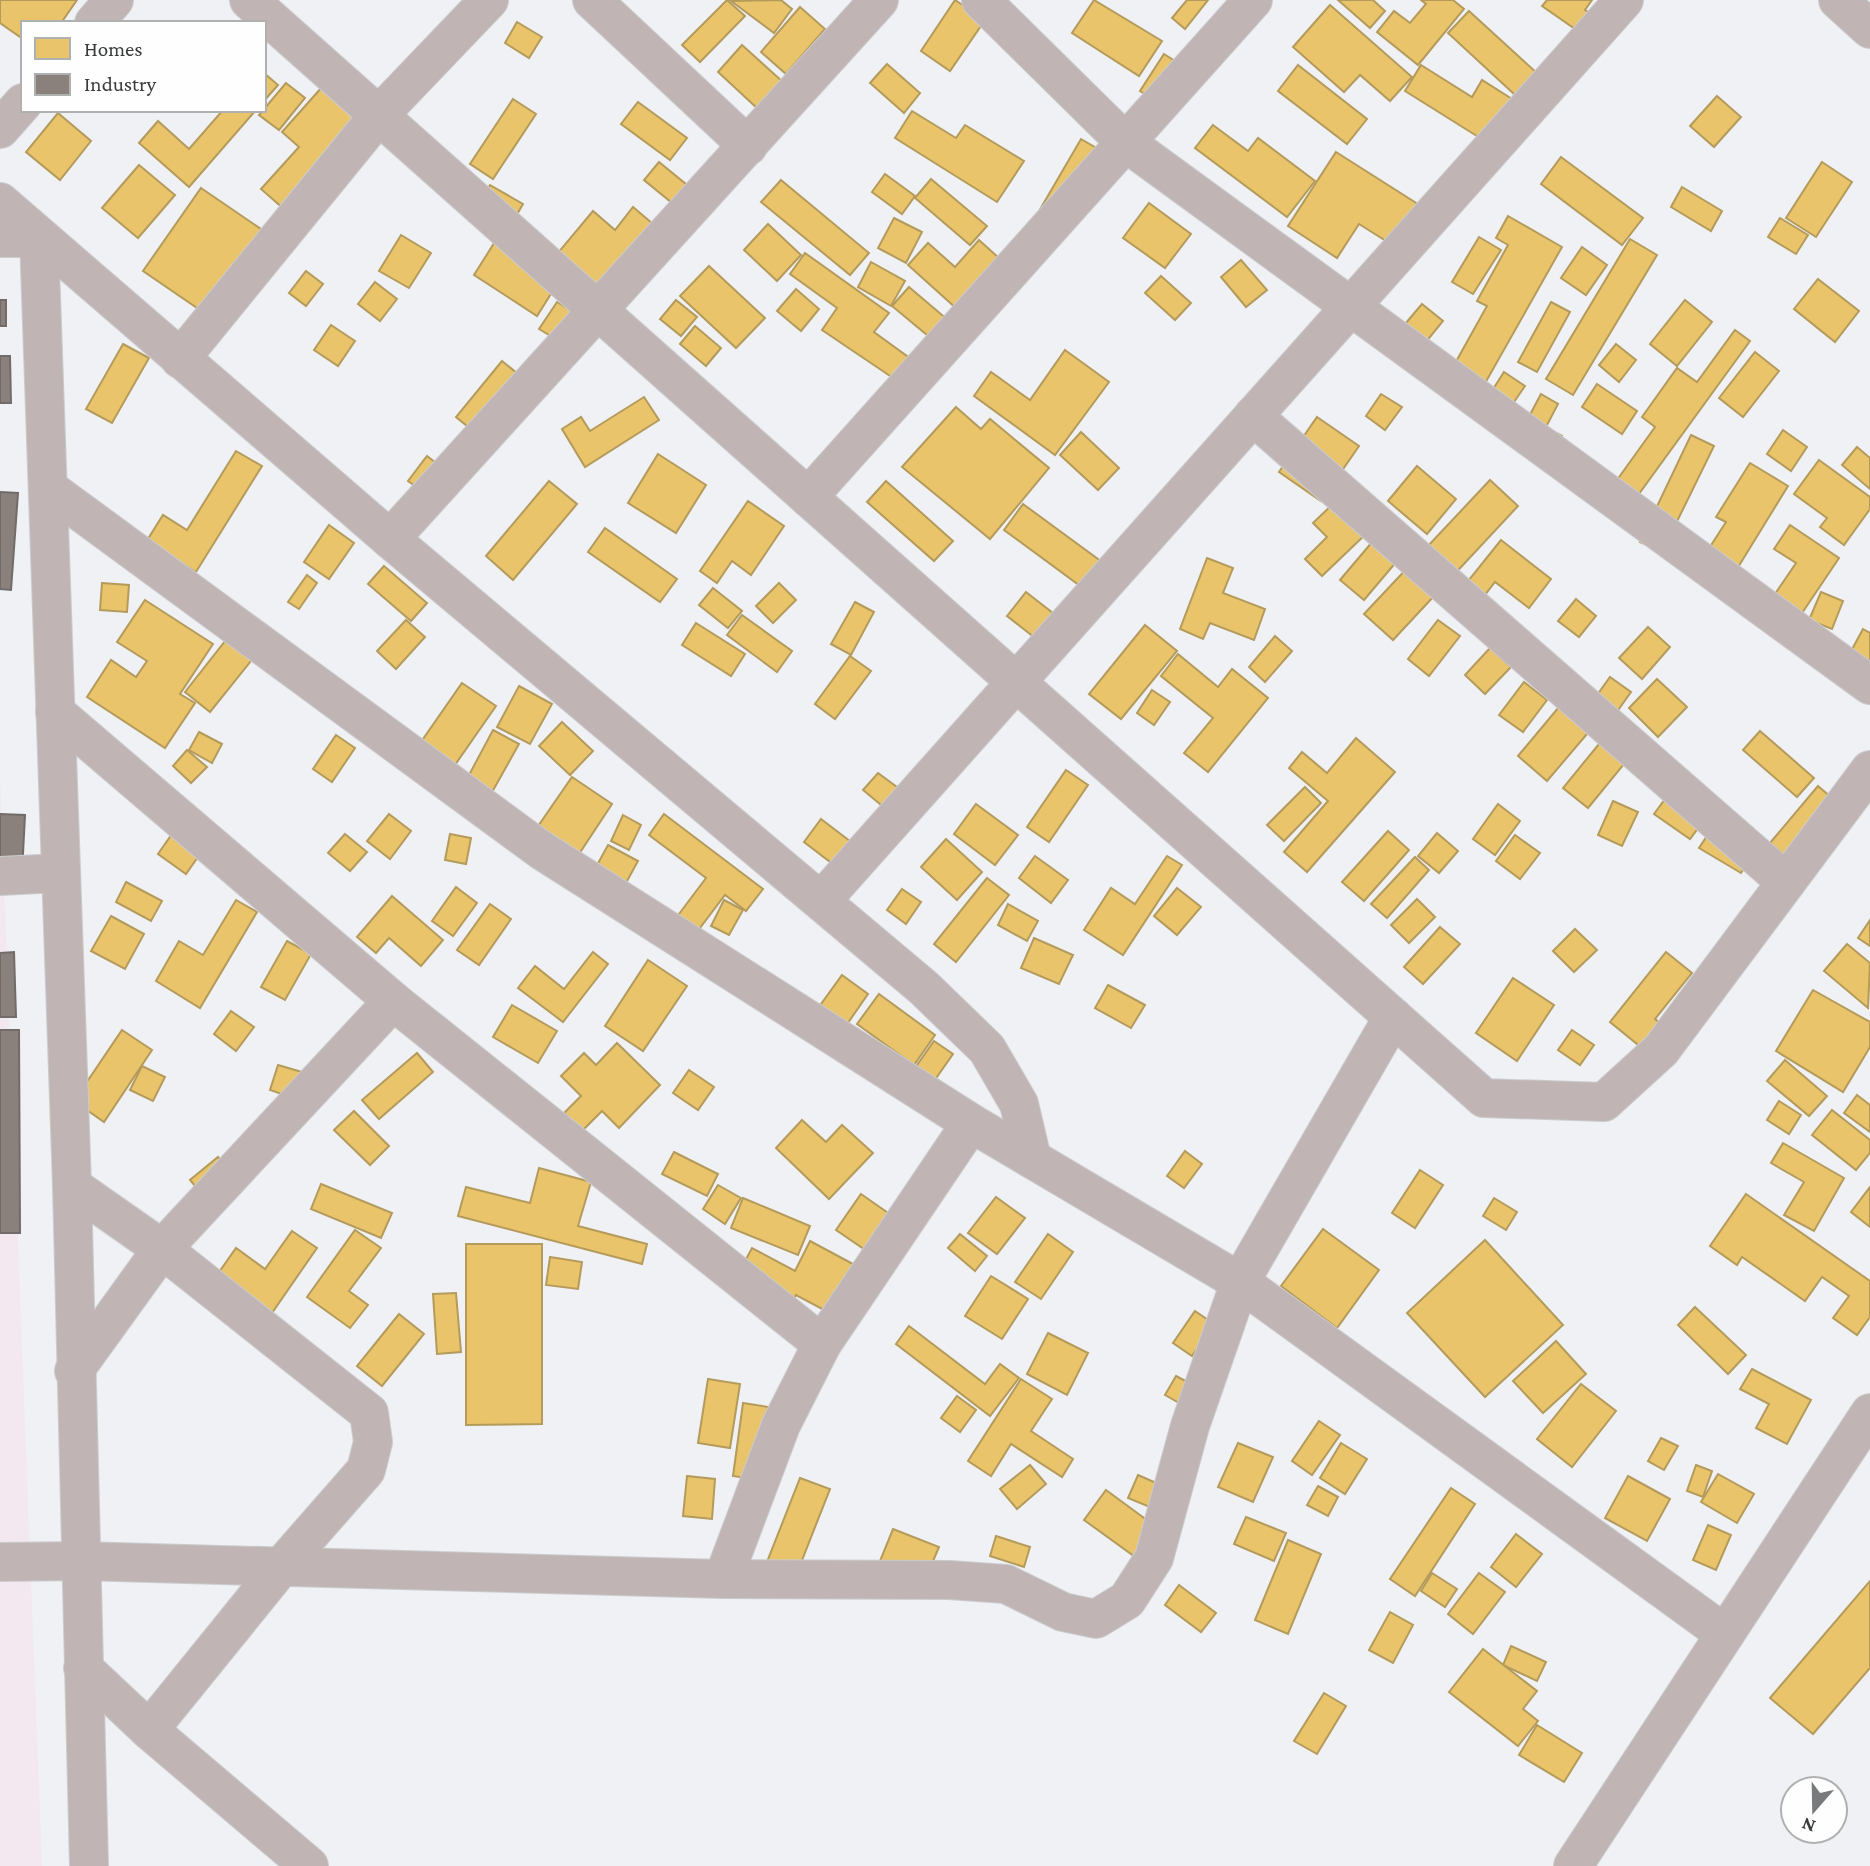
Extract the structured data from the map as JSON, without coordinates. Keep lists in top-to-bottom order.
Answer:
{
  "legend": ["Homes", "Industry"],
  "north": "bottom"
}
